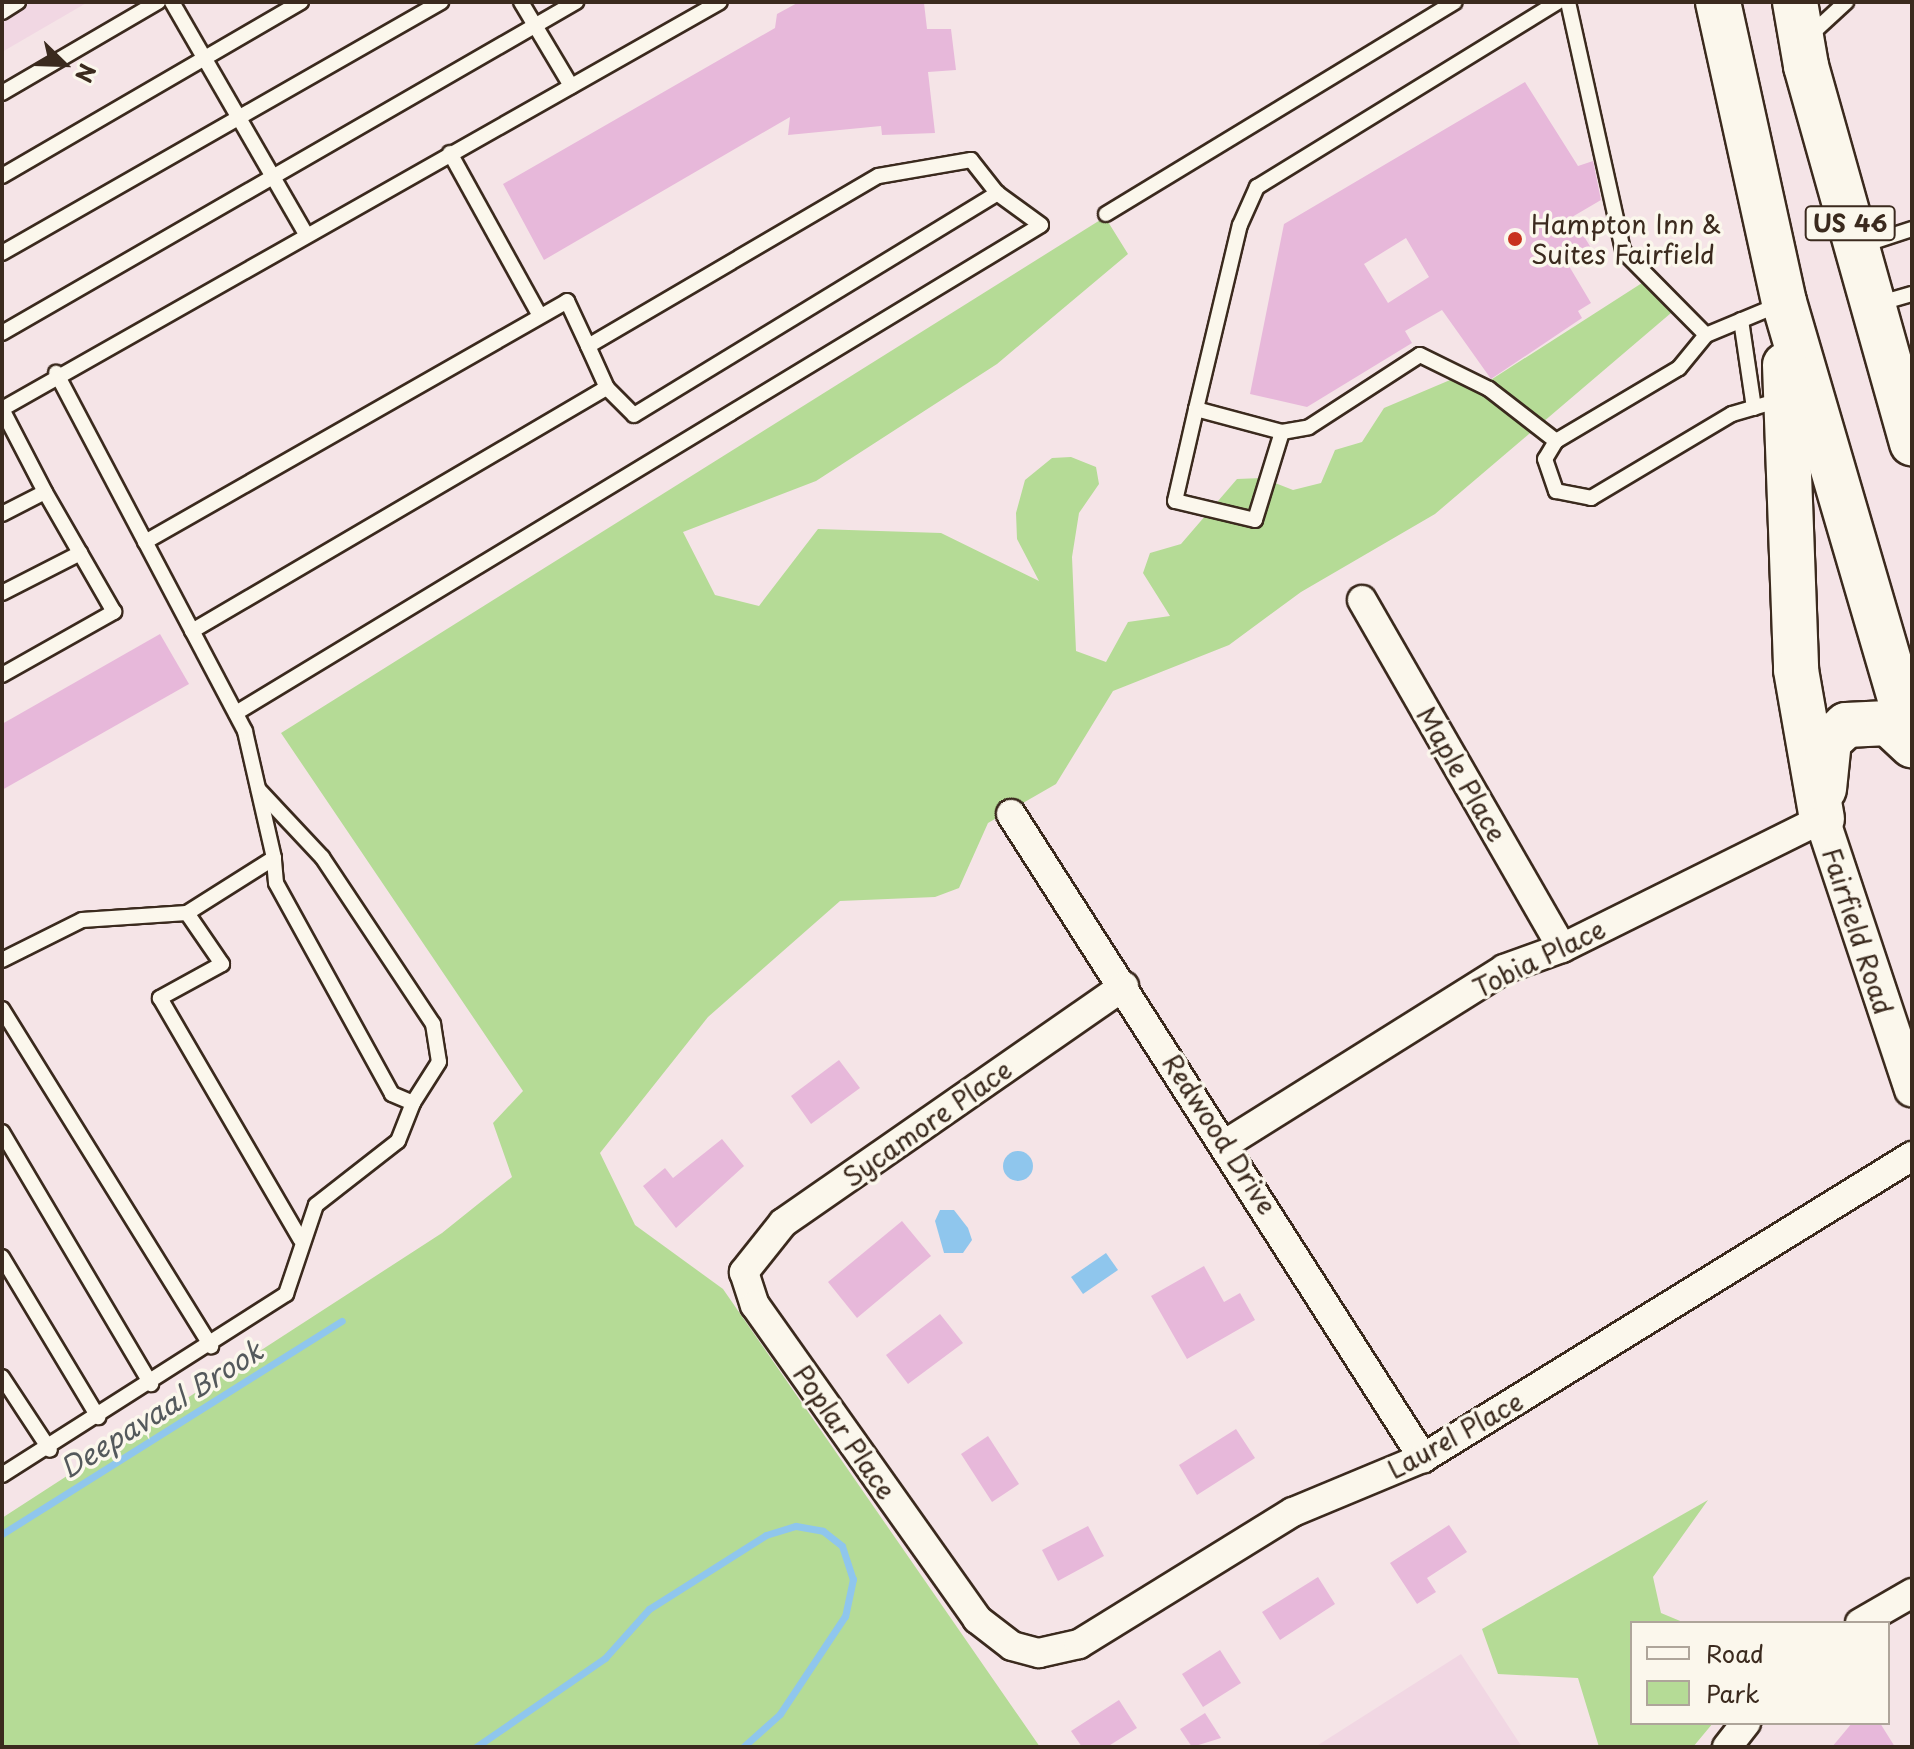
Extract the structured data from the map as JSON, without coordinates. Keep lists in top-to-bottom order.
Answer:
{
  "streets": {
    "highway": ["US 46"],
    "street": [
      "Maple Place",
      "Fairfield Road",
      "Tobia Place",
      "Sycamore Place",
      "Redwood Drive",
      "Poplar Place",
      "Laurel Place"
    ]
  },
  "crossings": [
    ["Maple Place", "Tobia Place"],
    ["Fairfield Road", "Tobia Place"],
    ["Tobia Place", "Redwood Drive"],
    ["Sycamore Place", "Redwood Drive"],
    ["Sycamore Place", "Poplar Place"],
    ["Redwood Drive", "Laurel Place"],
    ["Poplar Place", "Laurel Place"]
  ],
  "water": ["Deepavaal Brook"],
  "places": ["Hampton Inn & Suites Fairfield"],
  "legend": ["Road", "Park"],
  "north": "bottom right"
}
